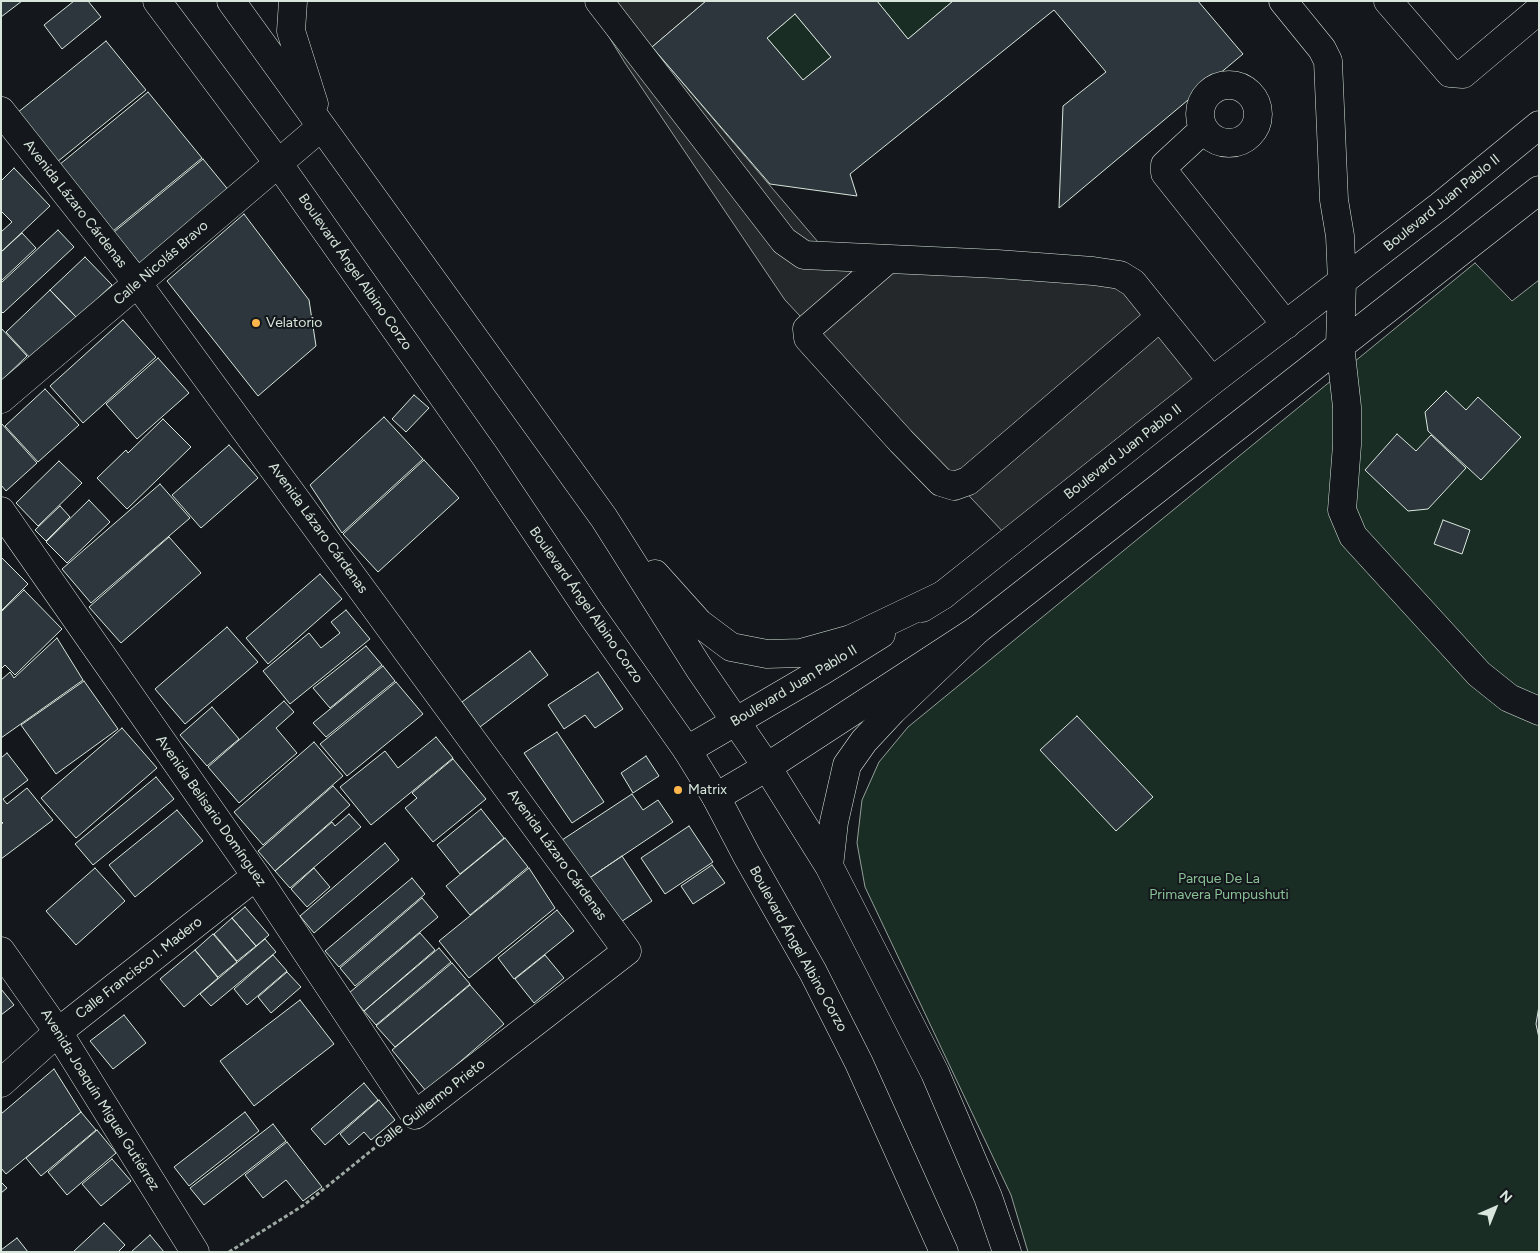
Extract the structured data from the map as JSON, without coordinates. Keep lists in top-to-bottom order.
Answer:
{
  "streets": {
    "street": [
      "Boulevard Juan Pablo II",
      "Avenida Lázaro Cárdenas",
      "Calle Nicolás Bravo",
      "Boulevard Ángel Albino Corzo",
      "Avenida Belisario Domínguez",
      "Calle Francisco I. Madero",
      "Avenida Joaquín Miguel Gutiérrez",
      "Calle Guillermo Prieto"
    ]
  },
  "crossings": [
    ["Boulevard Juan Pablo II", "Boulevard Ángel Albino Corzo"],
    ["Avenida Lázaro Cárdenas", "Calle Nicolás Bravo"],
    ["Avenida Lázaro Cárdenas", "Calle Guillermo Prieto"],
    ["Calle Nicolás Bravo", "Boulevard Ángel Albino Corzo"],
    ["Avenida Belisario Domínguez", "Calle Francisco I. Madero"],
    ["Avenida Belisario Domínguez", "Calle Guillermo Prieto"],
    ["Calle Francisco I. Madero", "Avenida Joaquín Miguel Gutiérrez"]
  ],
  "parks": ["Parque De La Primavera Pumpushuti"],
  "places": ["Velatorio", "Matrix"],
  "north": "top right"
}
